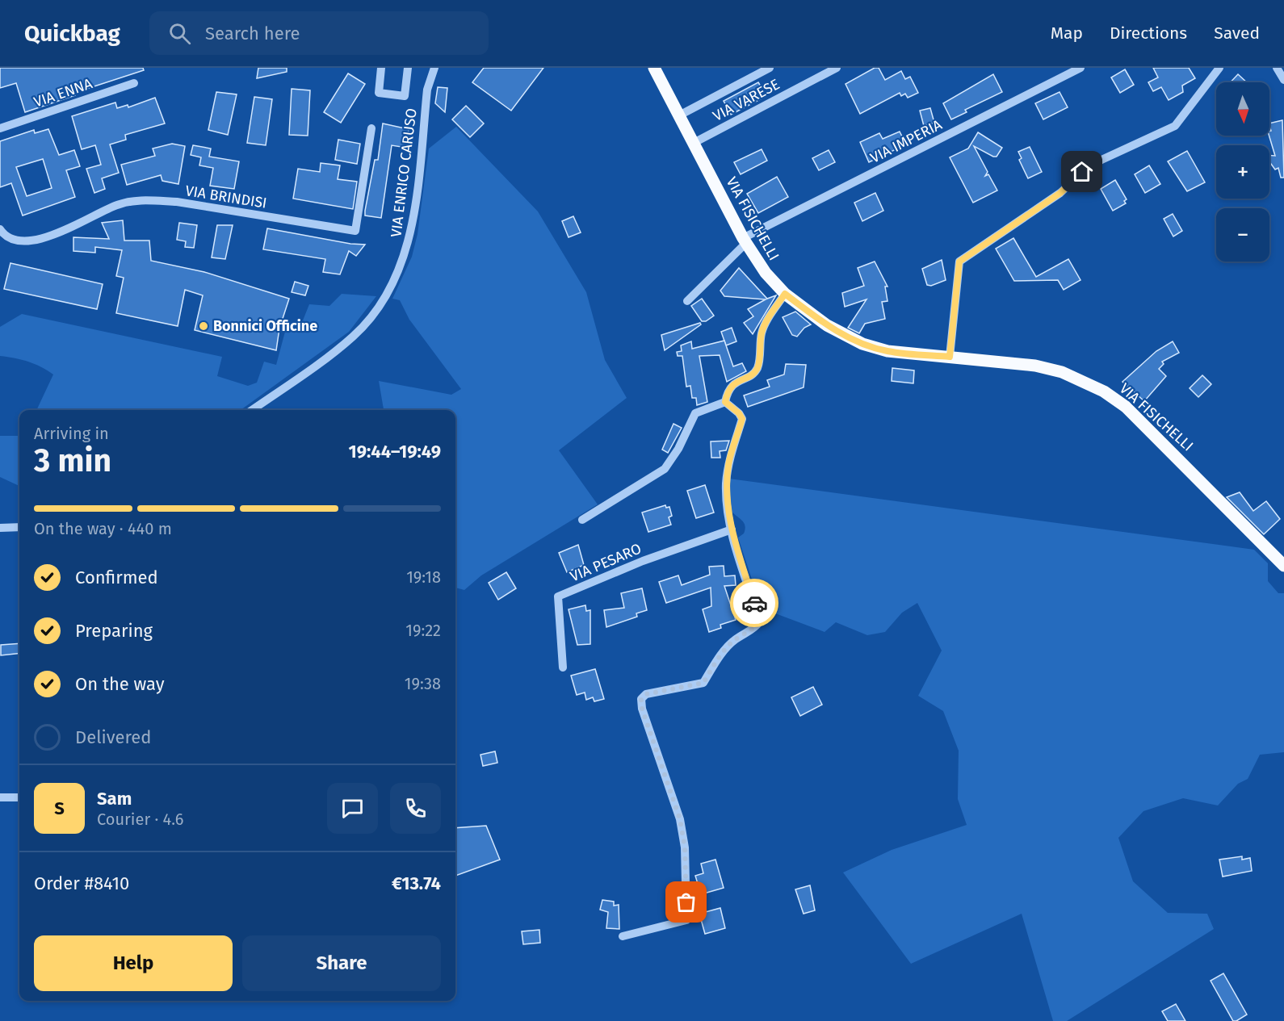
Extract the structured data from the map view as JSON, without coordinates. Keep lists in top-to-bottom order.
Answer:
{
  "streets": {
    "main road": ["VIA FISICHELLI"],
    "street": [
      "VIA ENNA",
      "VIA VARESE",
      "VIA IMPERIA",
      "VIA ENRICO CARUSO",
      "VIA BRINDISI",
      "VIA PESARO"
    ]
  },
  "crossings": [
    ["VIA VARESE", "VIA FISICHELLI"],
    ["VIA IMPERIA", "VIA FISICHELLI"]
  ],
  "places": ["Bonnici Officine"],
  "north": "bottom",
  "page": {
    "header": "Quickbag",
    "search": "Search here",
    "nav": ["Map", "Directions", "Saved"],
    "map_buttons": ["+", "−"],
    "heading": ["3 min", "Arriving in", "19:44–19:49"],
    "panel": [
      "Sam",
      "Courier · 4.6",
      "Order #8410",
      "€13.74"
    ],
    "bar": "On the way · 440 m",
    "list": [
      ["Confirmed", "19:18"],
      ["Preparing", "19:22"],
      ["On the way", "19:38"],
      "Delivered"
    ],
    "round": "S",
    "buttons": ["Help", "Share"]
  }
}
